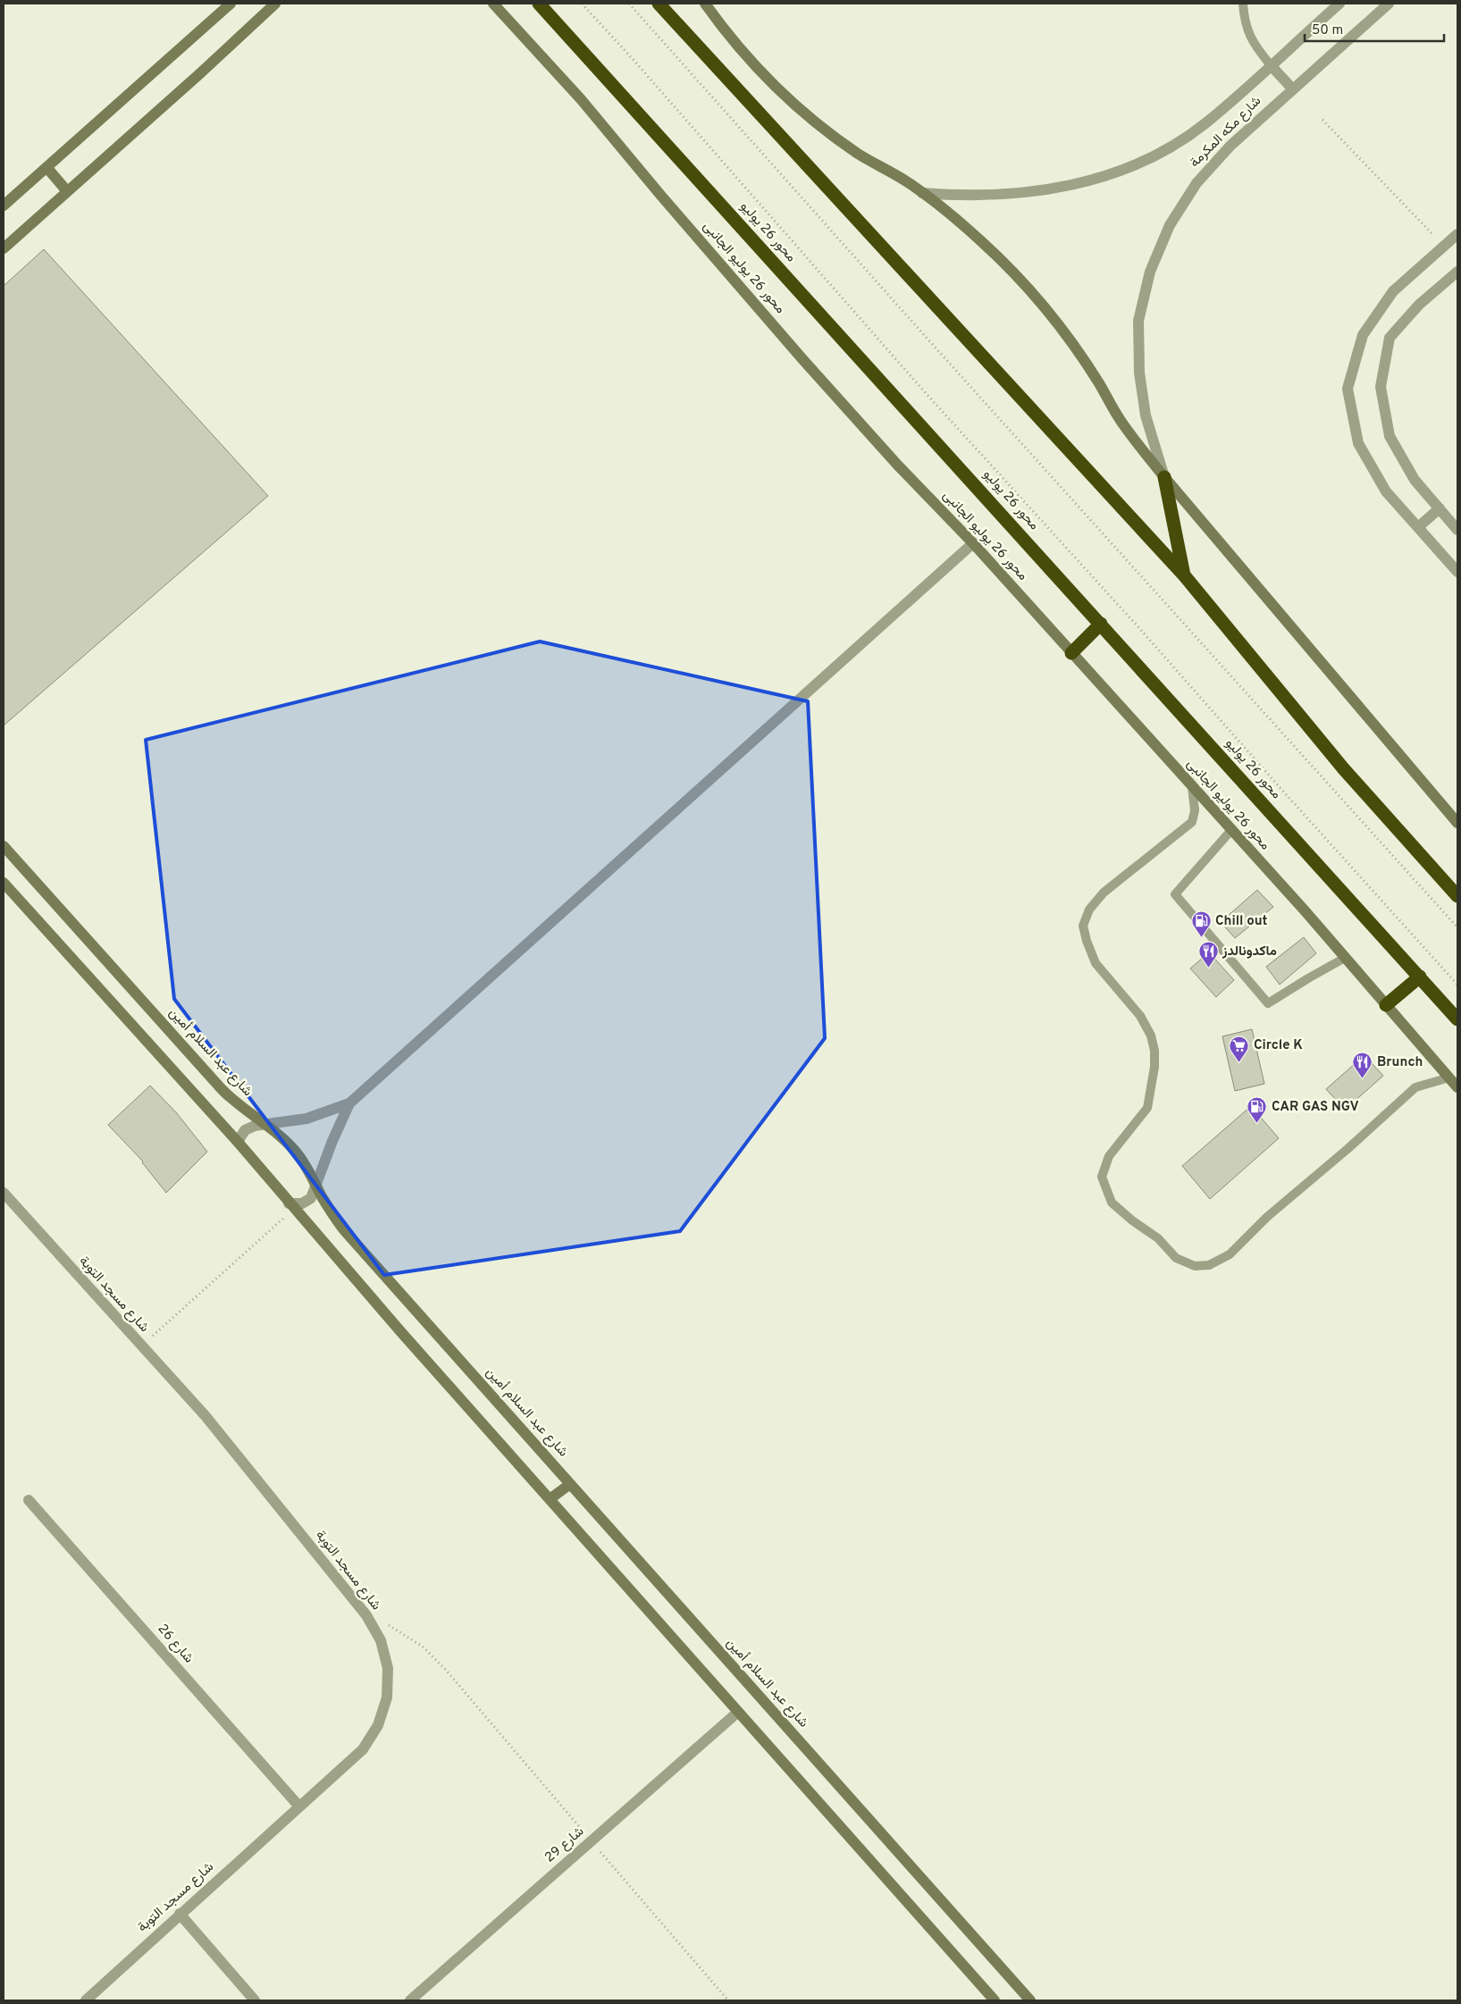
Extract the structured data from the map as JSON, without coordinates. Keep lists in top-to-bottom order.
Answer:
{
  "streets": {
    "highway": ["محور 26 يوليو"],
    "street": [
      "شارع مكه المكرمة",
      "محور 26 يوليو الجانبى",
      "شارع عبد السلام أمين",
      "شارع مسجد التوبة",
      "شارع 26",
      "شارع 29"
    ]
  },
  "crossings": [
    ["شارع مسجد التوبة", "شارع 26"]
  ],
  "places": {
    "fuel station": ["Chill out", "CAR GAS NGV"],
    "restaurant": ["ماكدونالدز", "Brunch"],
    "supermarket": ["Circle K"]
  },
  "scale_bar": "50 m"
}
